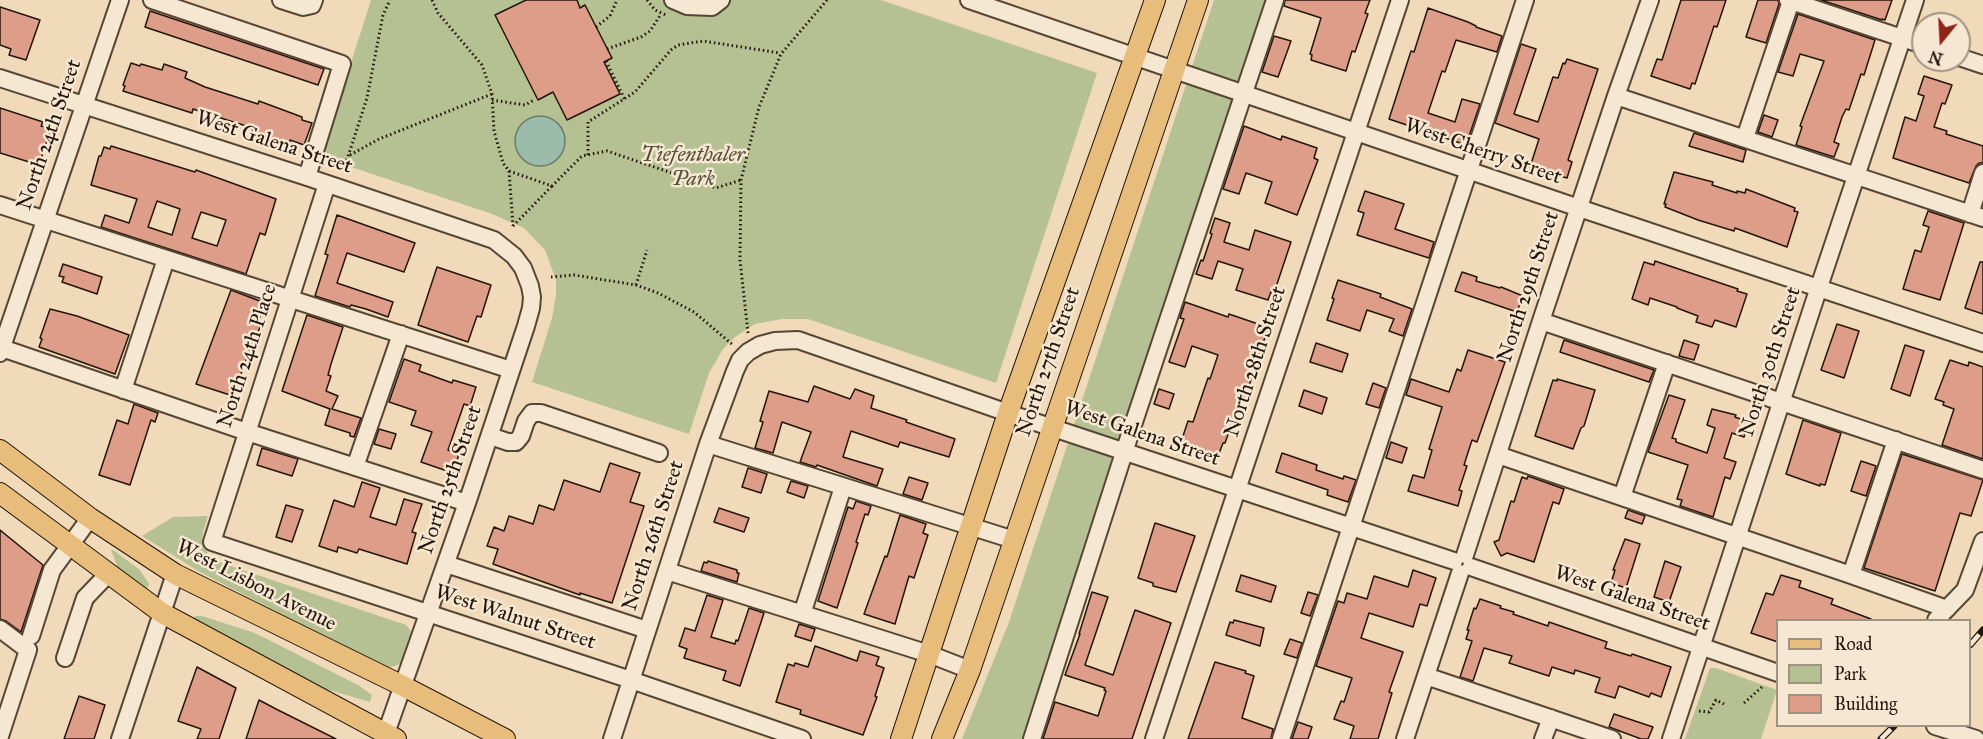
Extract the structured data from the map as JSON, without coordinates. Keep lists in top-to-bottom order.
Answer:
{
  "streets": {
    "main road": ["North 27th Street", "West Lisbon Avenue"],
    "street": [
      "North 24th Street",
      "West Galena Street",
      "West Cherry Street",
      "North 29th Street",
      "North 24th Place",
      "North 28th Street",
      "North 30th Street",
      "North 25th Street",
      "North 26th Street",
      "West Walnut Street"
    ]
  },
  "crossings": [
    ["North 24th Street", "West Galena Street"],
    ["West Galena Street", "North 29th Street"],
    ["West Galena Street", "North 24th Place"],
    ["West Galena Street", "North 27th Street"],
    ["West Galena Street", "North 28th Street"],
    ["West Galena Street", "North 30th Street"],
    ["West Galena Street", "North 25th Street"],
    ["West Galena Street", "North 26th Street"],
    ["West Cherry Street", "North 29th Street"],
    ["West Cherry Street", "North 27th Street"],
    ["West Cherry Street", "North 28th Street"],
    ["West Cherry Street", "North 30th Street"],
    ["North 24th Place", "West Walnut Street"],
    ["North 25th Street", "West Lisbon Avenue"],
    ["North 25th Street", "West Walnut Street"],
    ["North 26th Street", "West Walnut Street"]
  ],
  "parks": ["Tiefenthaler Park"],
  "legend": ["Road", "Park", "Building"],
  "north": "bottom"
}
